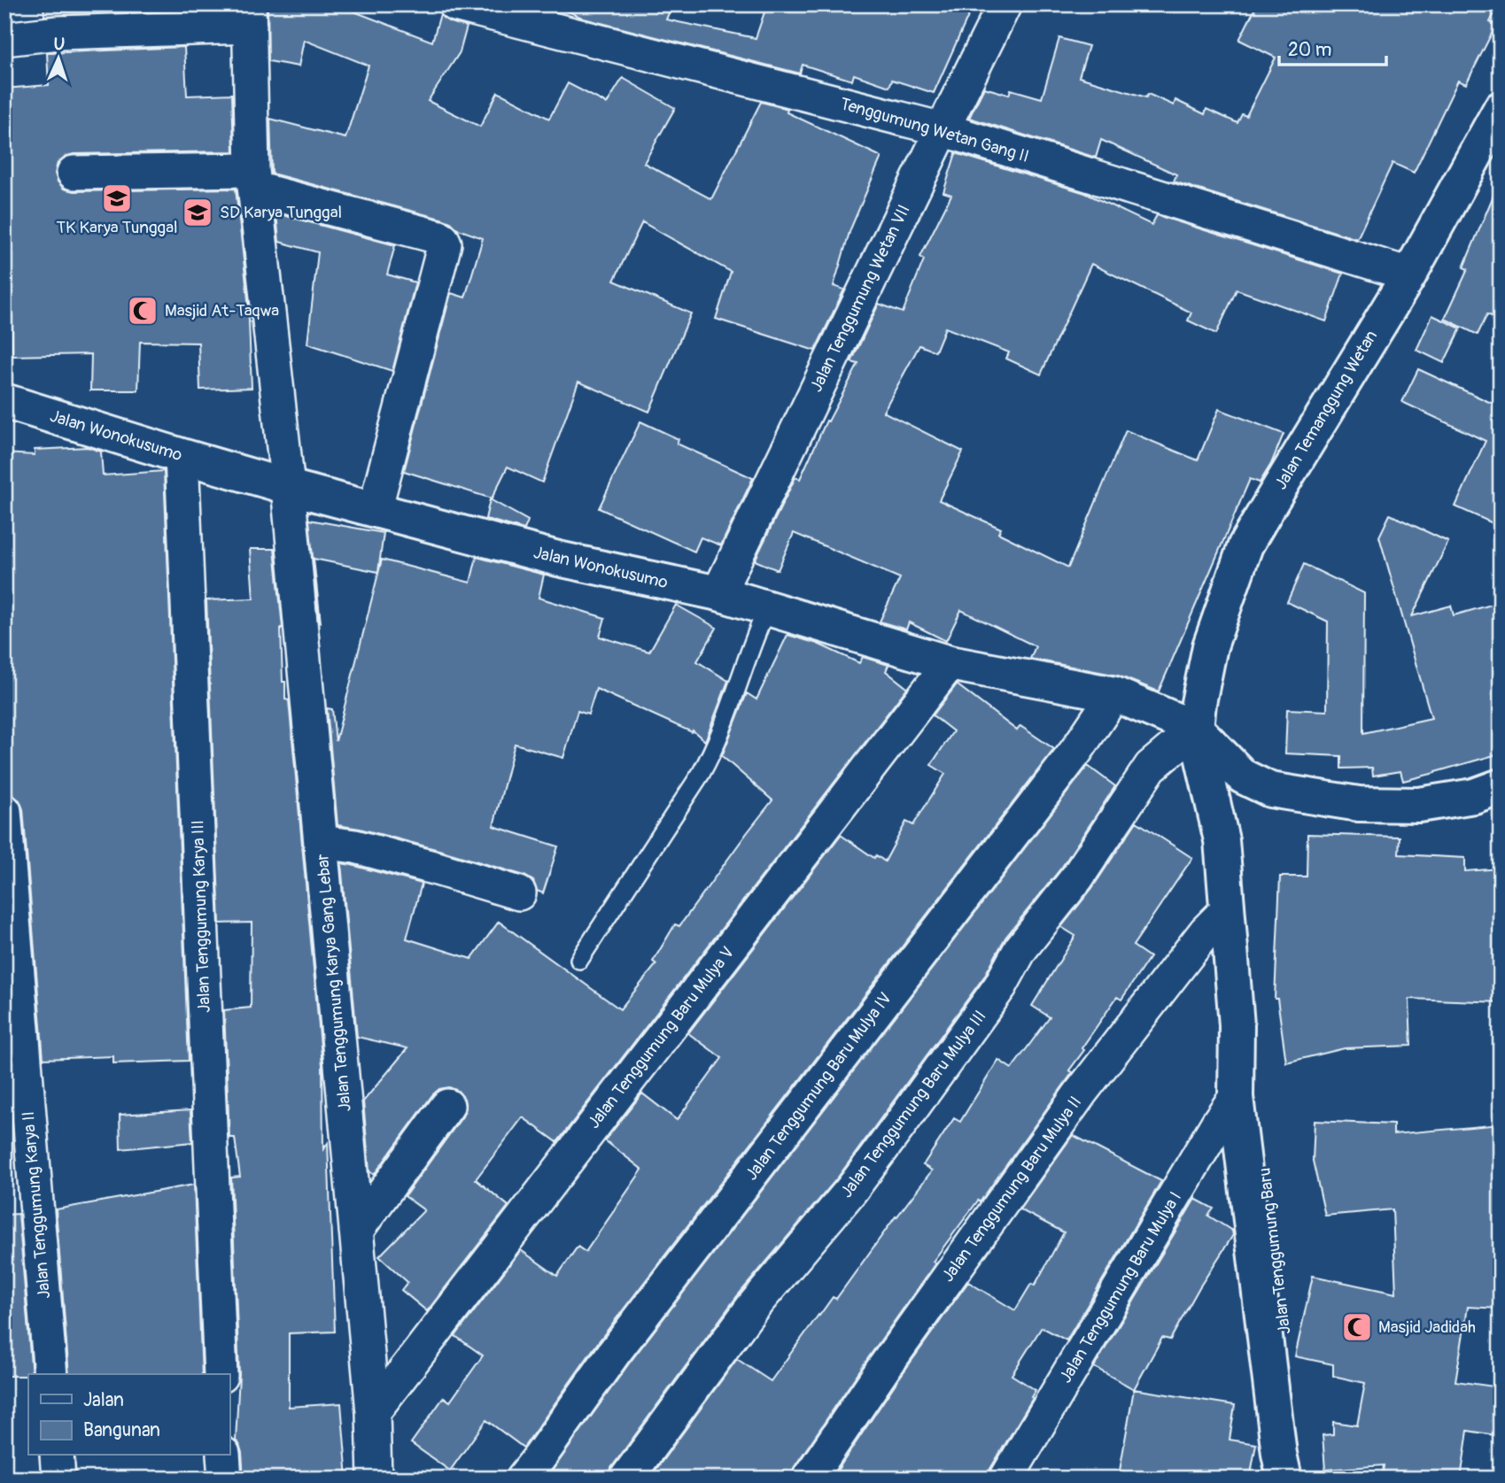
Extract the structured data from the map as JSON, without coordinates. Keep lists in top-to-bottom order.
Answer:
{
  "streets": {
    "street": [
      "Tenggumung Wetan Gang II",
      "Jalan Tenggumung Wetan VII",
      "Jalan Temanggung Wetan",
      "Jalan Wonokusumo",
      "Jalan Tenggumung Karya III",
      "Jalan Tenggumung Karya Gang Lebar",
      "Jalan Tenggumung Baru Mulya V",
      "Jalan Tenggumung Baru Mulya IV",
      "Jalan Tenggumung Baru Mulya III",
      "Jalan Tenggumung Baru Mulya II",
      "Jalan Tenggumung Karya II",
      "Jalan Tenggumung Baru",
      "Jalan Tenggumung Baru Mulya I"
    ]
  },
  "crossings": [
    ["Tenggumung Wetan Gang II", "Jalan Tenggumung Wetan VII"],
    ["Tenggumung Wetan Gang II", "Jalan Temanggung Wetan"],
    ["Jalan Tenggumung Wetan VII", "Jalan Wonokusumo"],
    ["Jalan Temanggung Wetan", "Jalan Wonokusumo"],
    ["Jalan Temanggung Wetan", "Jalan Tenggumung Baru Mulya III"],
    ["Jalan Temanggung Wetan", "Jalan Tenggumung Baru"],
    ["Jalan Wonokusumo", "Jalan Tenggumung Karya III"],
    ["Jalan Wonokusumo", "Jalan Tenggumung Karya Gang Lebar"],
    ["Jalan Wonokusumo", "Jalan Tenggumung Baru Mulya V"],
    ["Jalan Wonokusumo", "Jalan Tenggumung Baru Mulya IV"],
    ["Jalan Wonokusumo", "Jalan Tenggumung Baru Mulya III"],
    ["Jalan Wonokusumo", "Jalan Tenggumung Baru"],
    ["Jalan Tenggumung Karya Gang Lebar", "Jalan Tenggumung Baru Mulya V"],
    ["Jalan Tenggumung Baru Mulya III", "Jalan Tenggumung Baru"],
    ["Jalan Tenggumung Baru Mulya II", "Jalan Tenggumung Baru"],
    ["Jalan Tenggumung Baru", "Jalan Tenggumung Baru Mulya I"]
  ],
  "places": {
    "school or university": ["TK Karya Tunggal", "SD Karya Tunggal"],
    "mosque": ["Masjid At-Taqwa", "Masjid Jadidah"]
  },
  "legend": ["Jalan", "Bangunan"],
  "scale_bar": "20 m",
  "north": "top"
}
